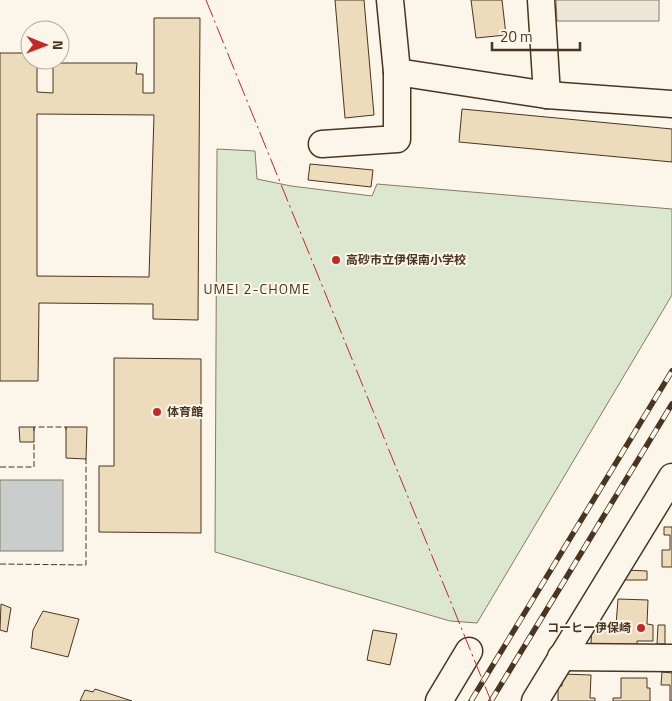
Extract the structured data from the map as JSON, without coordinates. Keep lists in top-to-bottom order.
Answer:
{
  "districts": ["UMEI 2-CHOME"],
  "places": ["高砂市立伊保南小学校", "体育館", "コーヒー伊保崎"],
  "scale_bar": "20 m",
  "north": "right"
}
